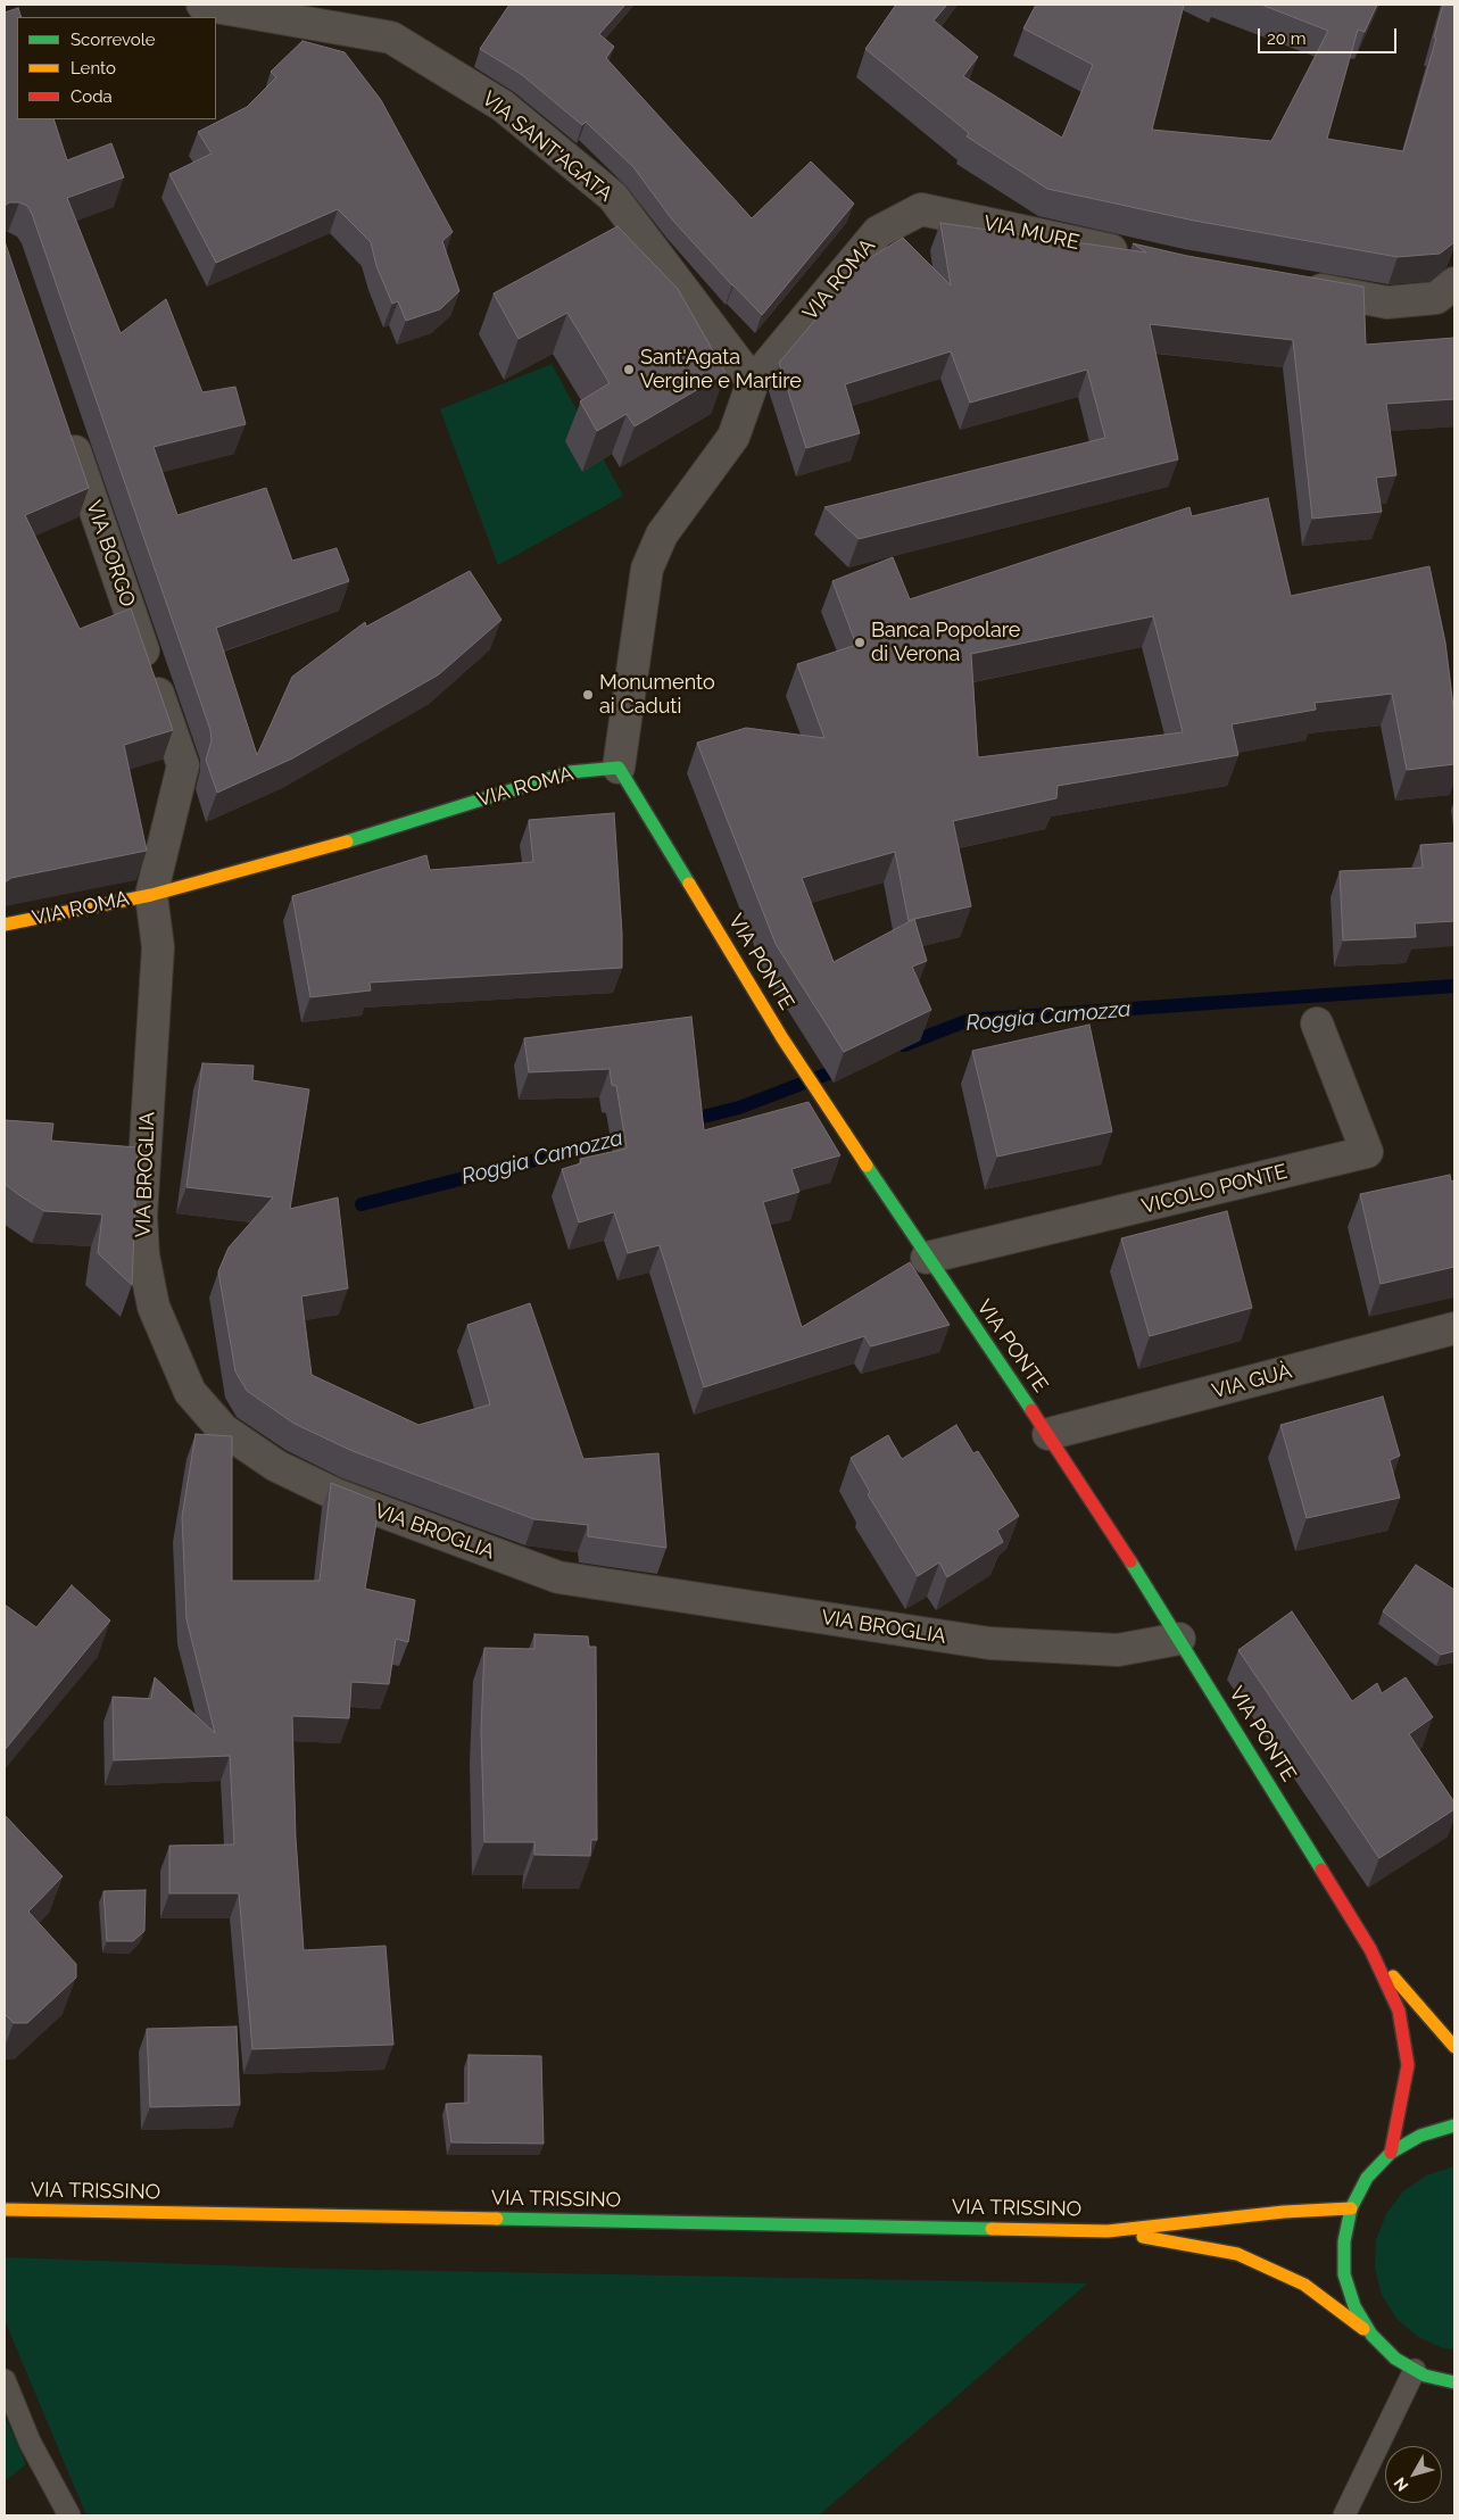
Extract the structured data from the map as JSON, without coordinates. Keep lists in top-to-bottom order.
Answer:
{
  "streets": {
    "street": [
      "VIA SANT'AGATA",
      "VIA MURE",
      "VIA ROMA",
      "VIA BORGO",
      "VIA PONTE",
      "VIA BROGLIA",
      "VICOLO PONTE",
      "VIA GUÀ",
      "VIA TRISSINO"
    ]
  },
  "crossings": [
    ["VIA SANT'AGATA", "VIA ROMA"],
    ["VIA MURE", "VIA ROMA"],
    ["VIA ROMA", "VIA BORGO"],
    ["VIA ROMA", "VIA PONTE"],
    ["VIA ROMA", "VIA BROGLIA"],
    ["VIA BORGO", "VIA BROGLIA"],
    ["VIA PONTE", "VIA BROGLIA"],
    ["VIA PONTE", "VICOLO PONTE"],
    ["VIA PONTE", "VIA GUÀ"],
    ["VIA PONTE", "VIA TRISSINO"]
  ],
  "water": ["Roggia Camozza"],
  "places": ["Sant'Agata Vergine e Martire", "Banca Popolare di Verona", "Monumento ai Caduti"],
  "legend": ["Scorrevole", "Lento", "Coda"],
  "scale_bar": "20 m",
  "north": "bottom left"
}
